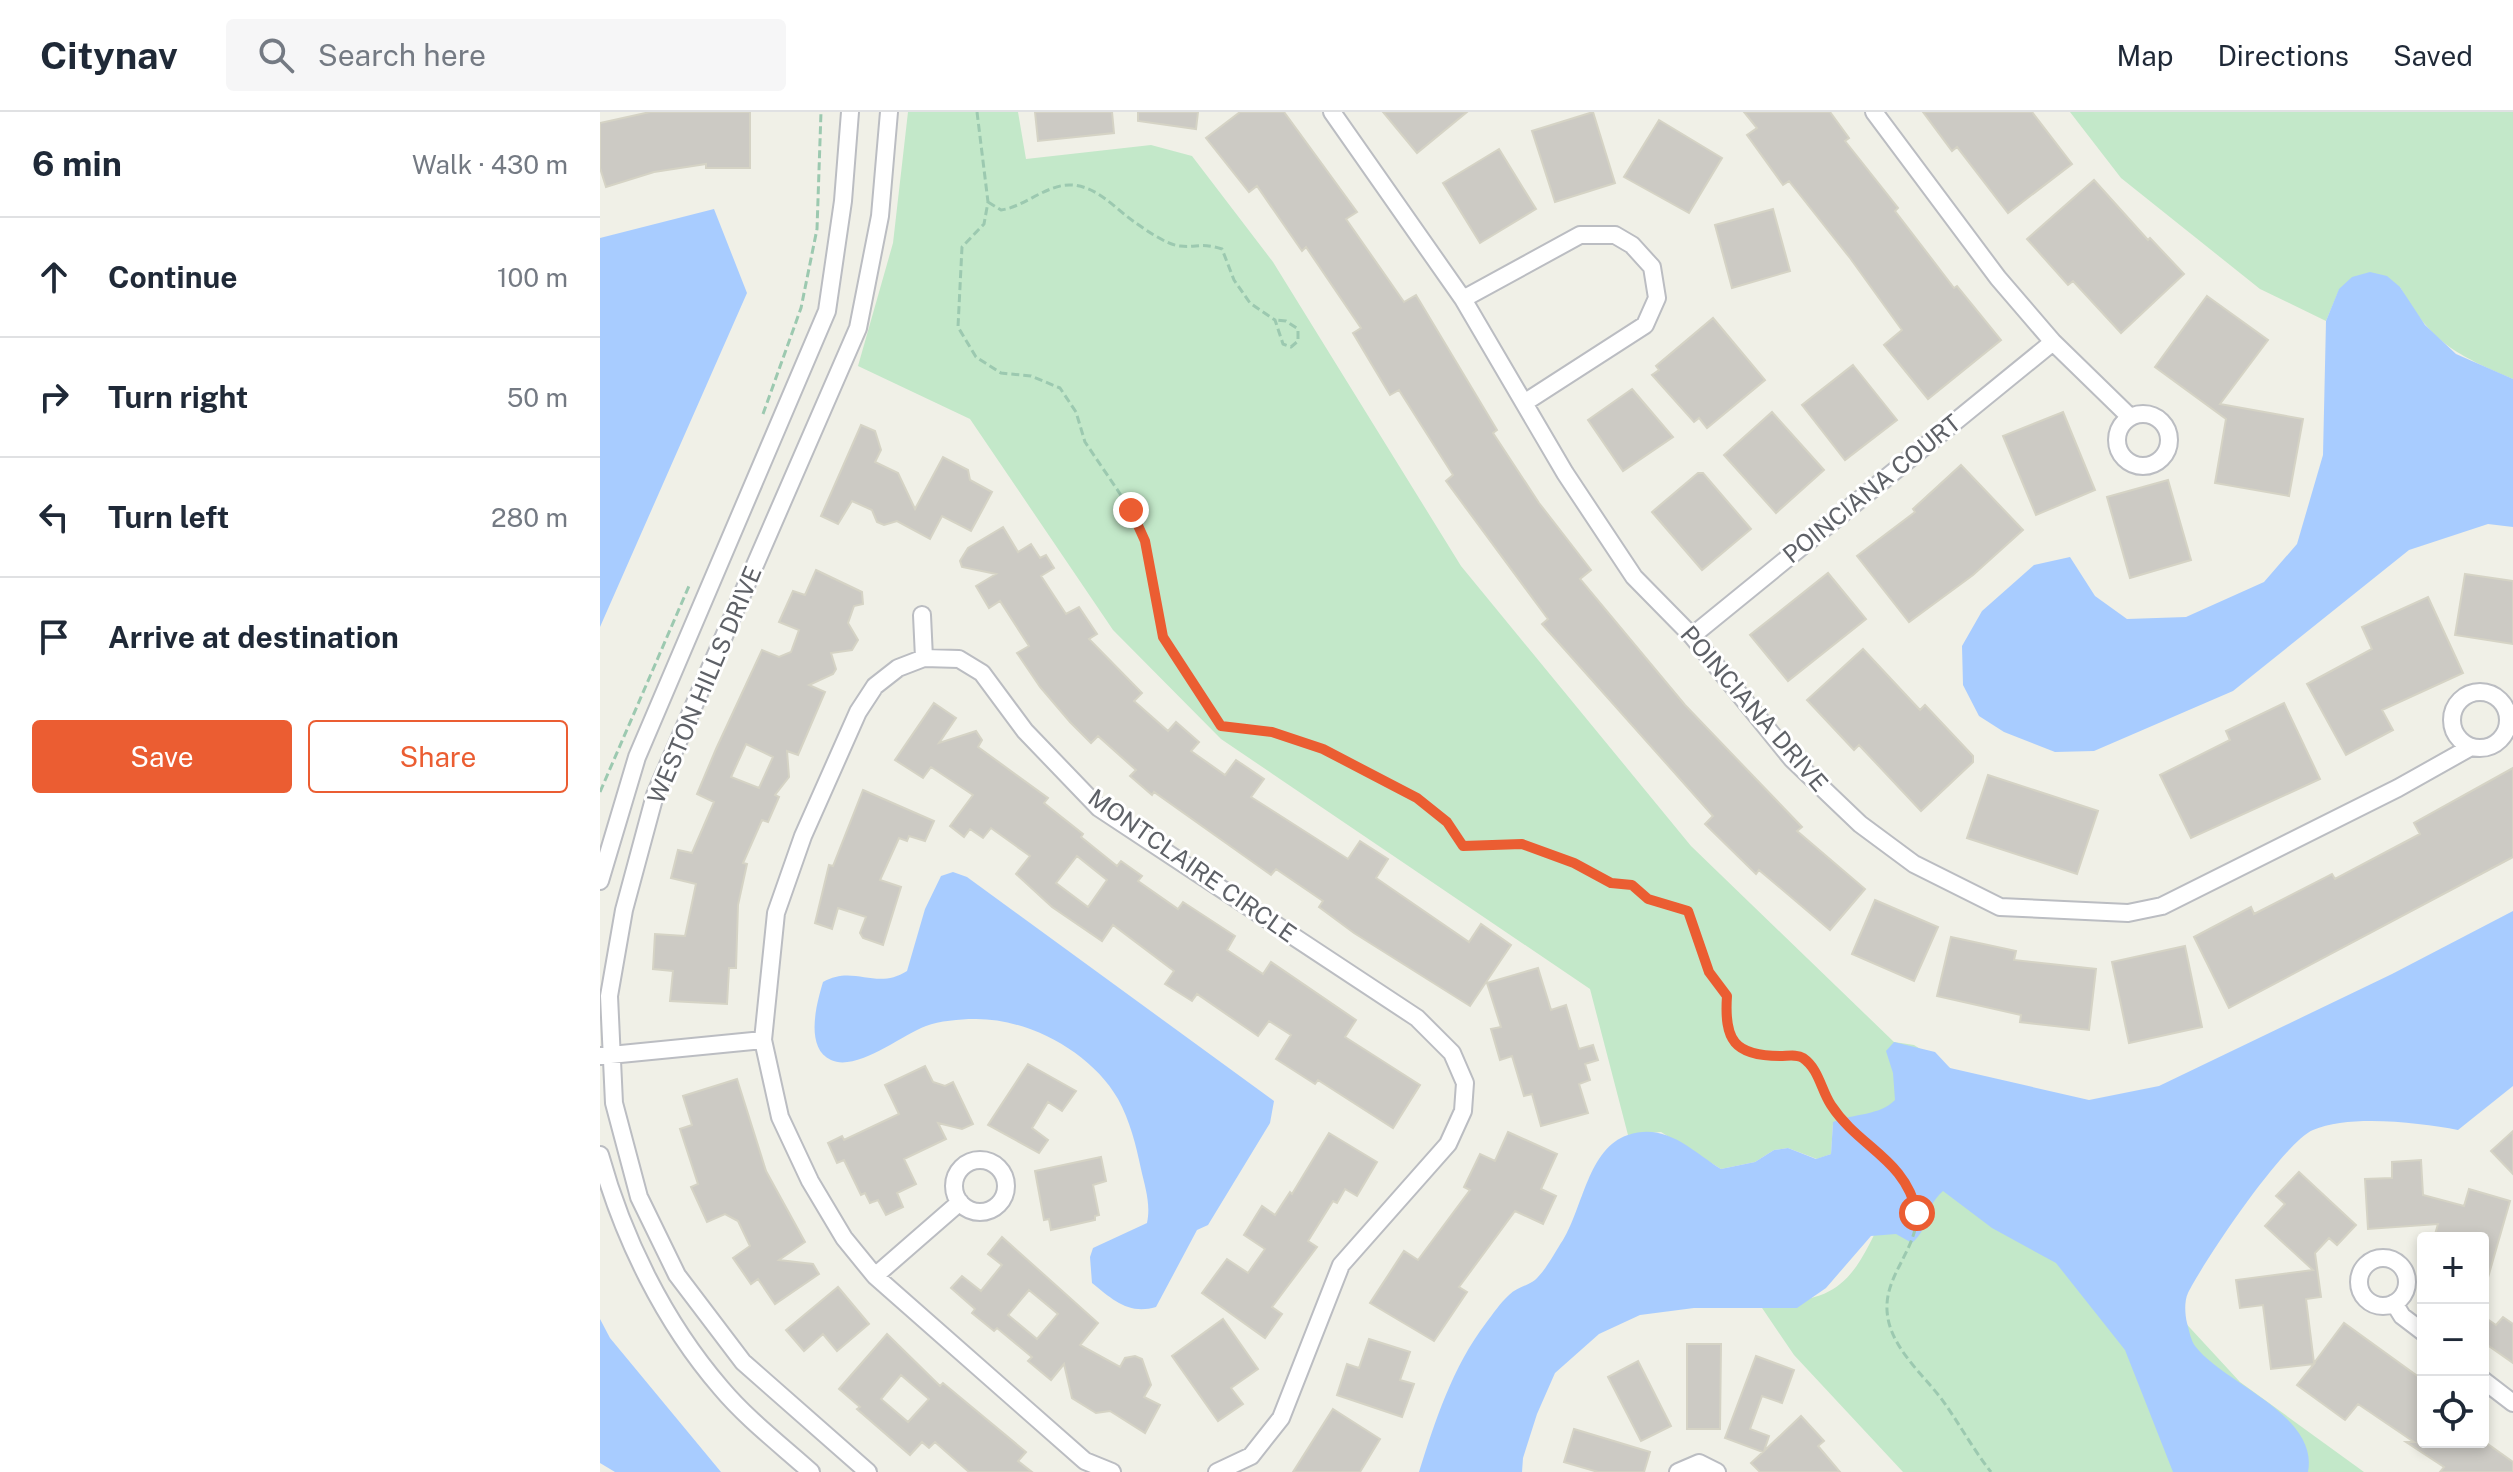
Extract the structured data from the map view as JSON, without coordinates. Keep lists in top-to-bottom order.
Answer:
{
  "streets": {
    "street": [
      "POINCIANA COURT",
      "WESTON HILLS DRIVE",
      "POINCIANA DRIVE",
      "MONTCLAIRE CIRCLE"
    ]
  },
  "crossings": [
    ["POINCIANA COURT", "POINCIANA DRIVE"]
  ],
  "page": {
    "header": "Citynav",
    "search": "Search here",
    "nav": ["Map", "Directions", "Saved"],
    "heading": ["6 min", "Walk · 430 m"],
    "list": [
      ["Continue", "100 m"],
      ["Turn right", "50 m"],
      ["Turn left", "280 m"],
      "Arrive at destination"
    ],
    "buttons": ["Save", "Share"],
    "map_buttons": ["+", "−"]
  }
}
